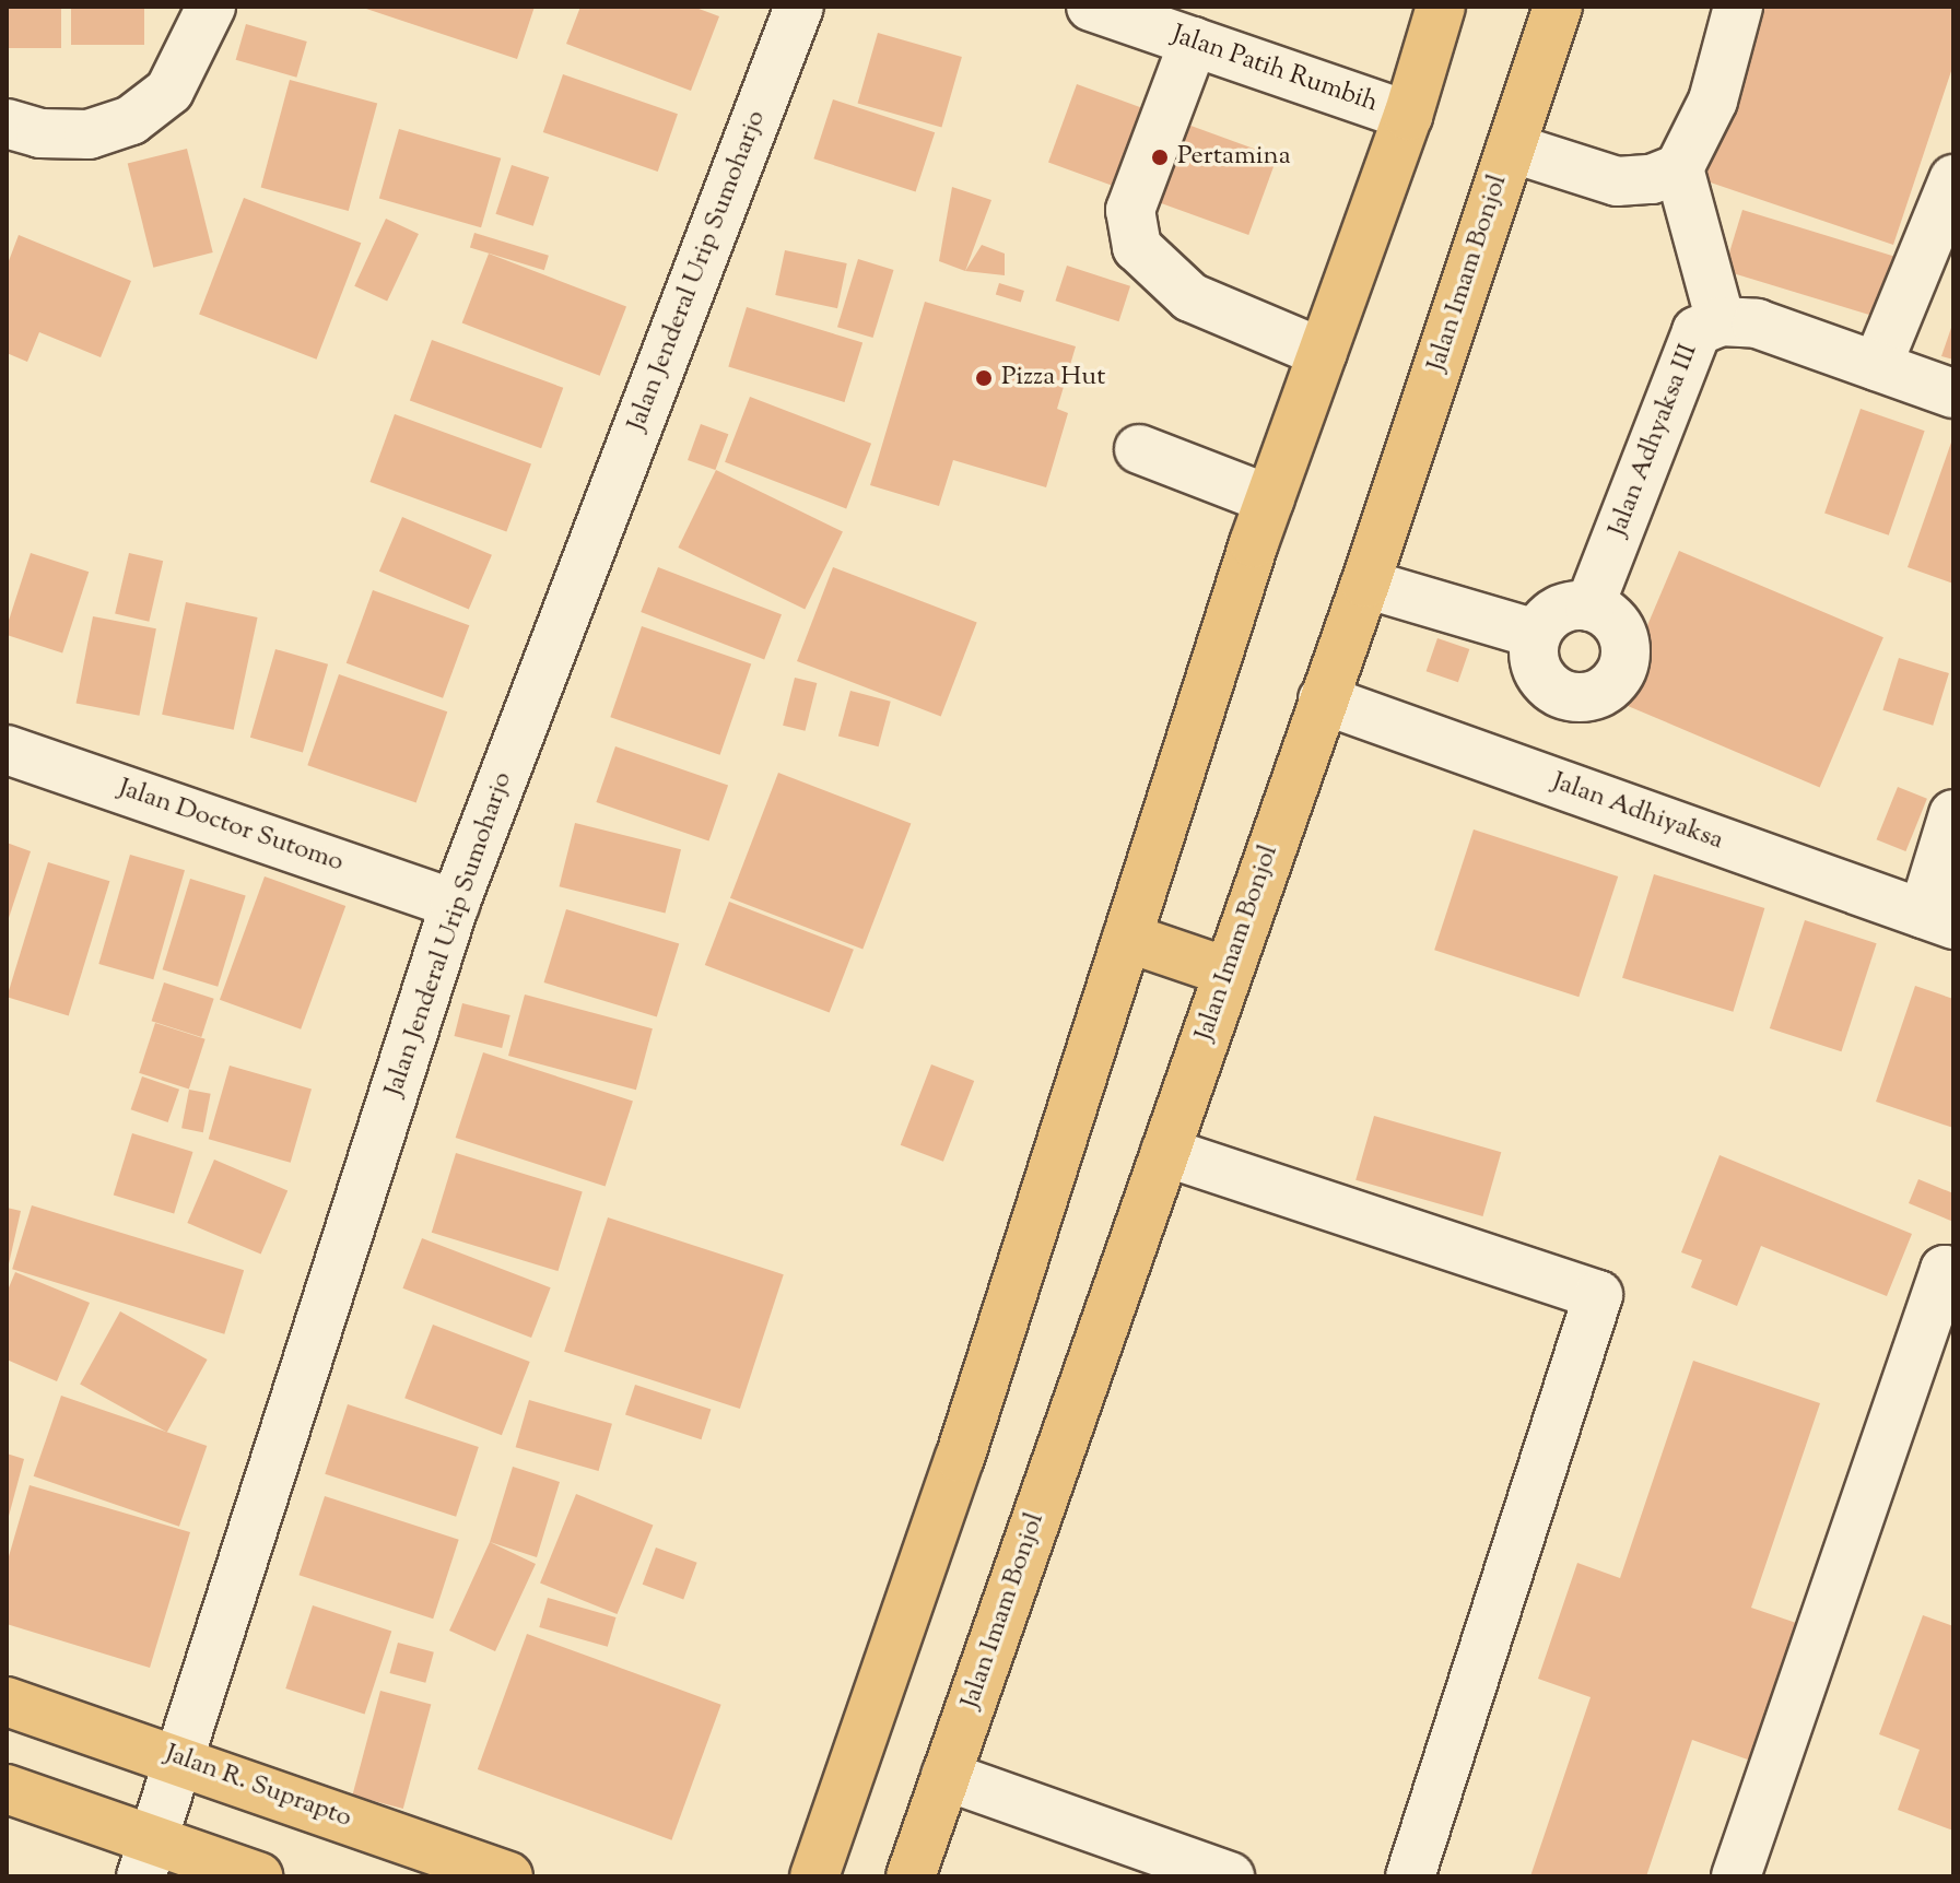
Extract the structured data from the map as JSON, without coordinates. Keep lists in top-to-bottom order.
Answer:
{
  "streets": {
    "main road": ["Jalan Imam Bonjol", "Jalan R. Suprapto"],
    "street": [
      "Jalan Patih Rumbih",
      "Jalan Jenderal Urip Sumoharjo",
      "Jalan Adhyaksa III",
      "Jalan Adhiyaksa",
      "Jalan Doctor Sutomo"
    ]
  },
  "crossings": [
    ["Jalan Jenderal Urip Sumoharjo", "Jalan Doctor Sutomo"],
    ["Jalan Jenderal Urip Sumoharjo", "Jalan R. Suprapto"],
    ["Jalan Imam Bonjol", "Jalan Adhiyaksa"]
  ],
  "places": ["Pertamina", "Pizza Hut"]
}
